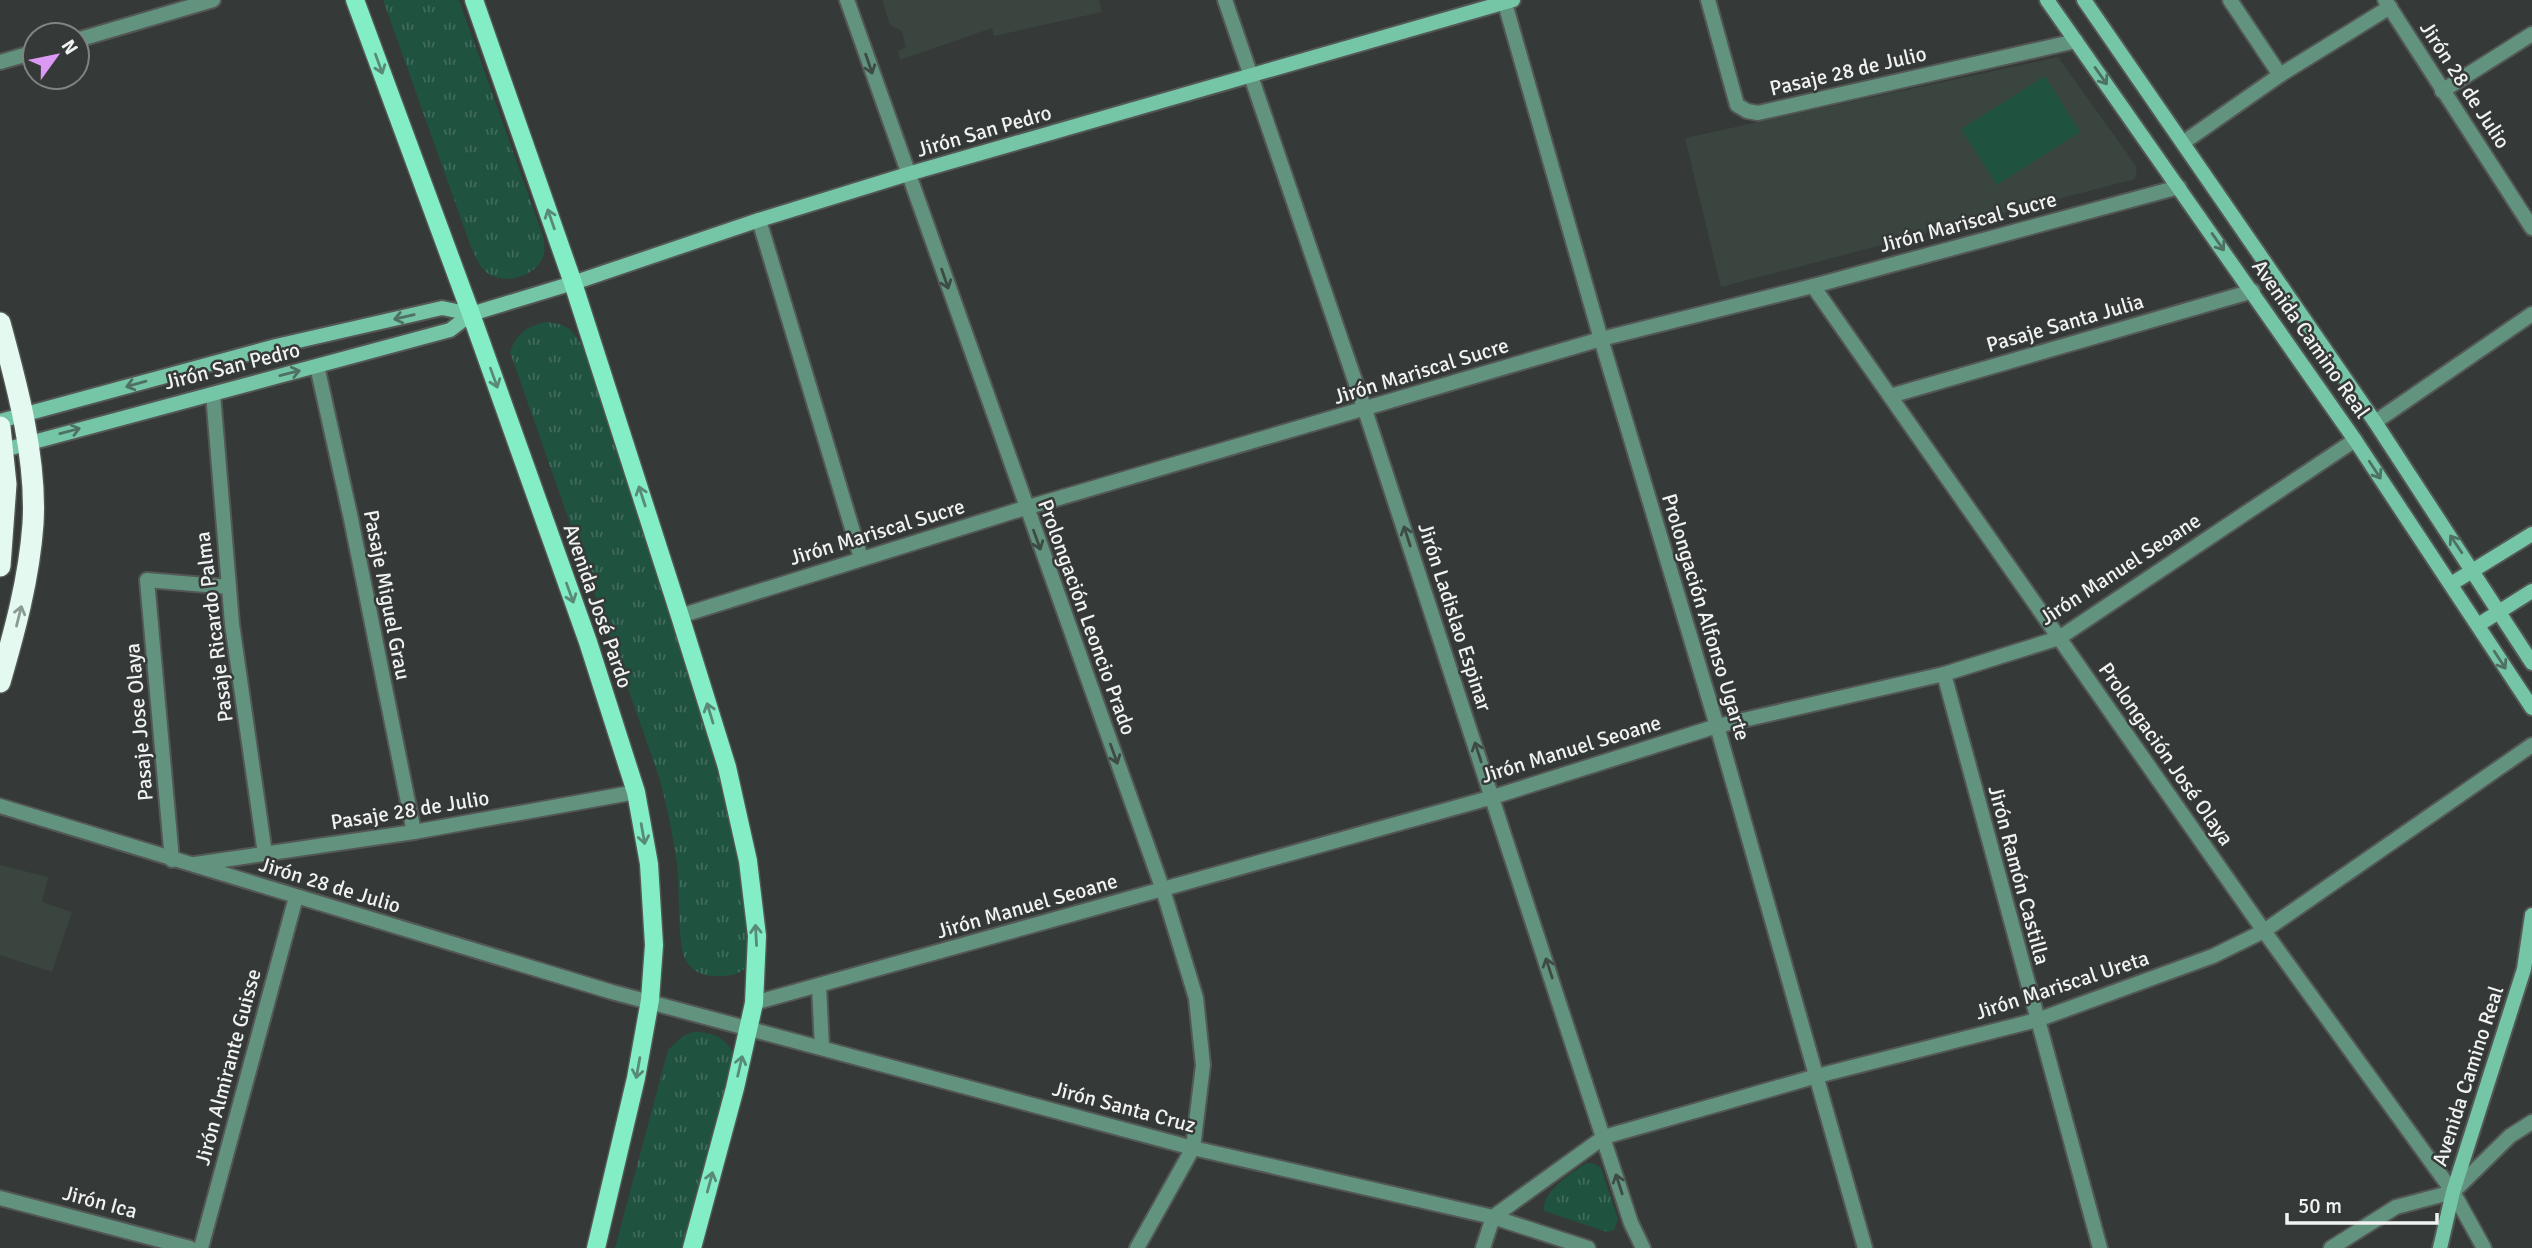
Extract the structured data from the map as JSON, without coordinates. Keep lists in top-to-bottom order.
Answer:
{
  "streets": {
    "main road": ["Jirón San Pedro", "Avenida Camino Real", "Avenida José Pardo"],
    "street": [
      "Pasaje 28 de Julio",
      "Jirón 28 de Julio",
      "Jirón Mariscal Sucre",
      "Pasaje Santa Julia",
      "Jirón Manuel Seoane",
      "Pasaje Miguel Grau",
      "Prolongación Leoncio Prado",
      "Jirón Ladislao Espinar",
      "Prolongación Alfonso Ugarte",
      "Pasaje Ricardo Palma",
      "Pasaje Jose Olaya",
      "Prolongación José Olaya",
      "Jirón Ramón Castilla",
      "Jirón Mariscal Ureta",
      "Jirón Almirante Guisse",
      "Jirón Santa Cruz",
      "Jirón Ica"
    ]
  },
  "crossings": [
    ["Pasaje 28 de Julio", "Jirón 28 de Julio"],
    ["Pasaje 28 de Julio", "Avenida Camino Real"],
    ["Pasaje 28 de Julio", "Pasaje Miguel Grau"],
    ["Pasaje 28 de Julio", "Avenida José Pardo"],
    ["Pasaje 28 de Julio", "Pasaje Ricardo Palma"],
    ["Jirón 28 de Julio", "Avenida José Pardo"],
    ["Jirón 28 de Julio", "Pasaje Jose Olaya"],
    ["Jirón 28 de Julio", "Jirón Almirante Guisse"],
    ["Jirón 28 de Julio", "Jirón Santa Cruz"],
    ["Jirón San Pedro", "Pasaje Miguel Grau"],
    ["Jirón San Pedro", "Avenida José Pardo"],
    ["Jirón San Pedro", "Prolongación Leoncio Prado"],
    ["Jirón San Pedro", "Jirón Ladislao Espinar"],
    ["Jirón San Pedro", "Prolongación Alfonso Ugarte"],
    ["Jirón San Pedro", "Pasaje Ricardo Palma"],
    ["Jirón Mariscal Sucre", "Avenida Camino Real"],
    ["Jirón Mariscal Sucre", "Prolongación Leoncio Prado"],
    ["Jirón Mariscal Sucre", "Jirón Ladislao Espinar"],
    ["Jirón Mariscal Sucre", "Prolongación Alfonso Ugarte"],
    ["Jirón Mariscal Sucre", "Prolongación José Olaya"],
    ["Pasaje Santa Julia", "Avenida Camino Real"],
    ["Pasaje Santa Julia", "Prolongación José Olaya"],
    ["Avenida Camino Real", "Jirón Manuel Seoane"],
    ["Avenida Camino Real", "Prolongación José Olaya"],
    ["Jirón Manuel Seoane", "Prolongación Leoncio Prado"],
    ["Jirón Manuel Seoane", "Jirón Ladislao Espinar"],
    ["Jirón Manuel Seoane", "Prolongación Alfonso Ugarte"],
    ["Jirón Manuel Seoane", "Prolongación José Olaya"],
    ["Jirón Manuel Seoane", "Jirón Ramón Castilla"],
    ["Avenida José Pardo", "Jirón Santa Cruz"],
    ["Prolongación Leoncio Prado", "Jirón Santa Cruz"],
    ["Jirón Ladislao Espinar", "Jirón Mariscal Ureta"],
    ["Prolongación Alfonso Ugarte", "Jirón Mariscal Ureta"],
    ["Pasaje Ricardo Palma", "Pasaje Jose Olaya"],
    ["Prolongación José Olaya", "Jirón Mariscal Ureta"],
    ["Jirón Ramón Castilla", "Jirón Mariscal Ureta"],
    ["Jirón Mariscal Ureta", "Jirón Santa Cruz"]
  ],
  "one_way": ["Prolongación Leoncio Prado", "Jirón Ladislao Espinar"],
  "scale_bar": "50 m",
  "north": "top right"
}
